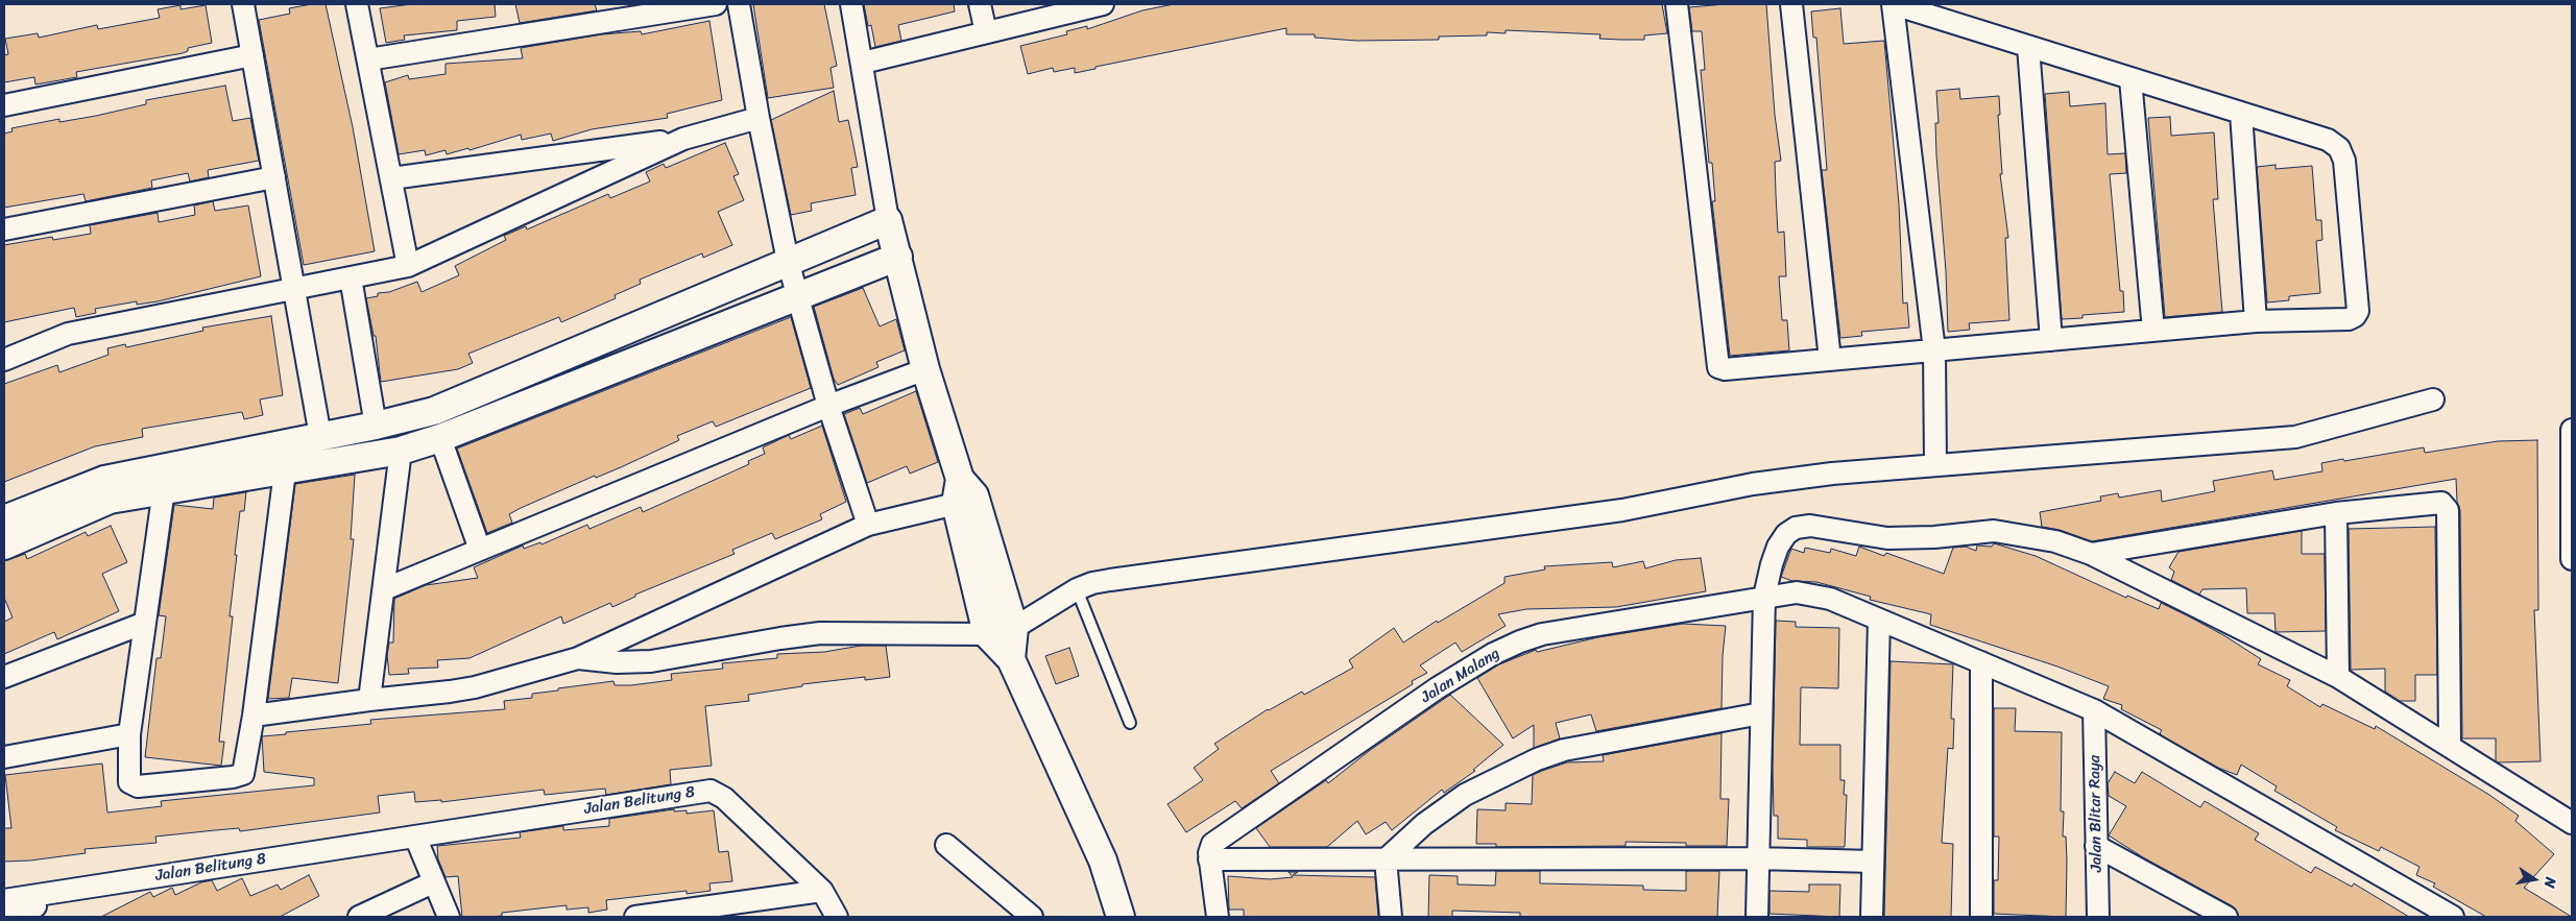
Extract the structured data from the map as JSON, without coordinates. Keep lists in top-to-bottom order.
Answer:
{
  "streets": {
    "street": ["Jalan Malang", "Jalan Belitung 8", "Jalan Blitar Raya"]
  },
  "crossings": [
    ["Jalan Malang", "Jalan Blitar Raya"]
  ],
  "north": "right"
}
